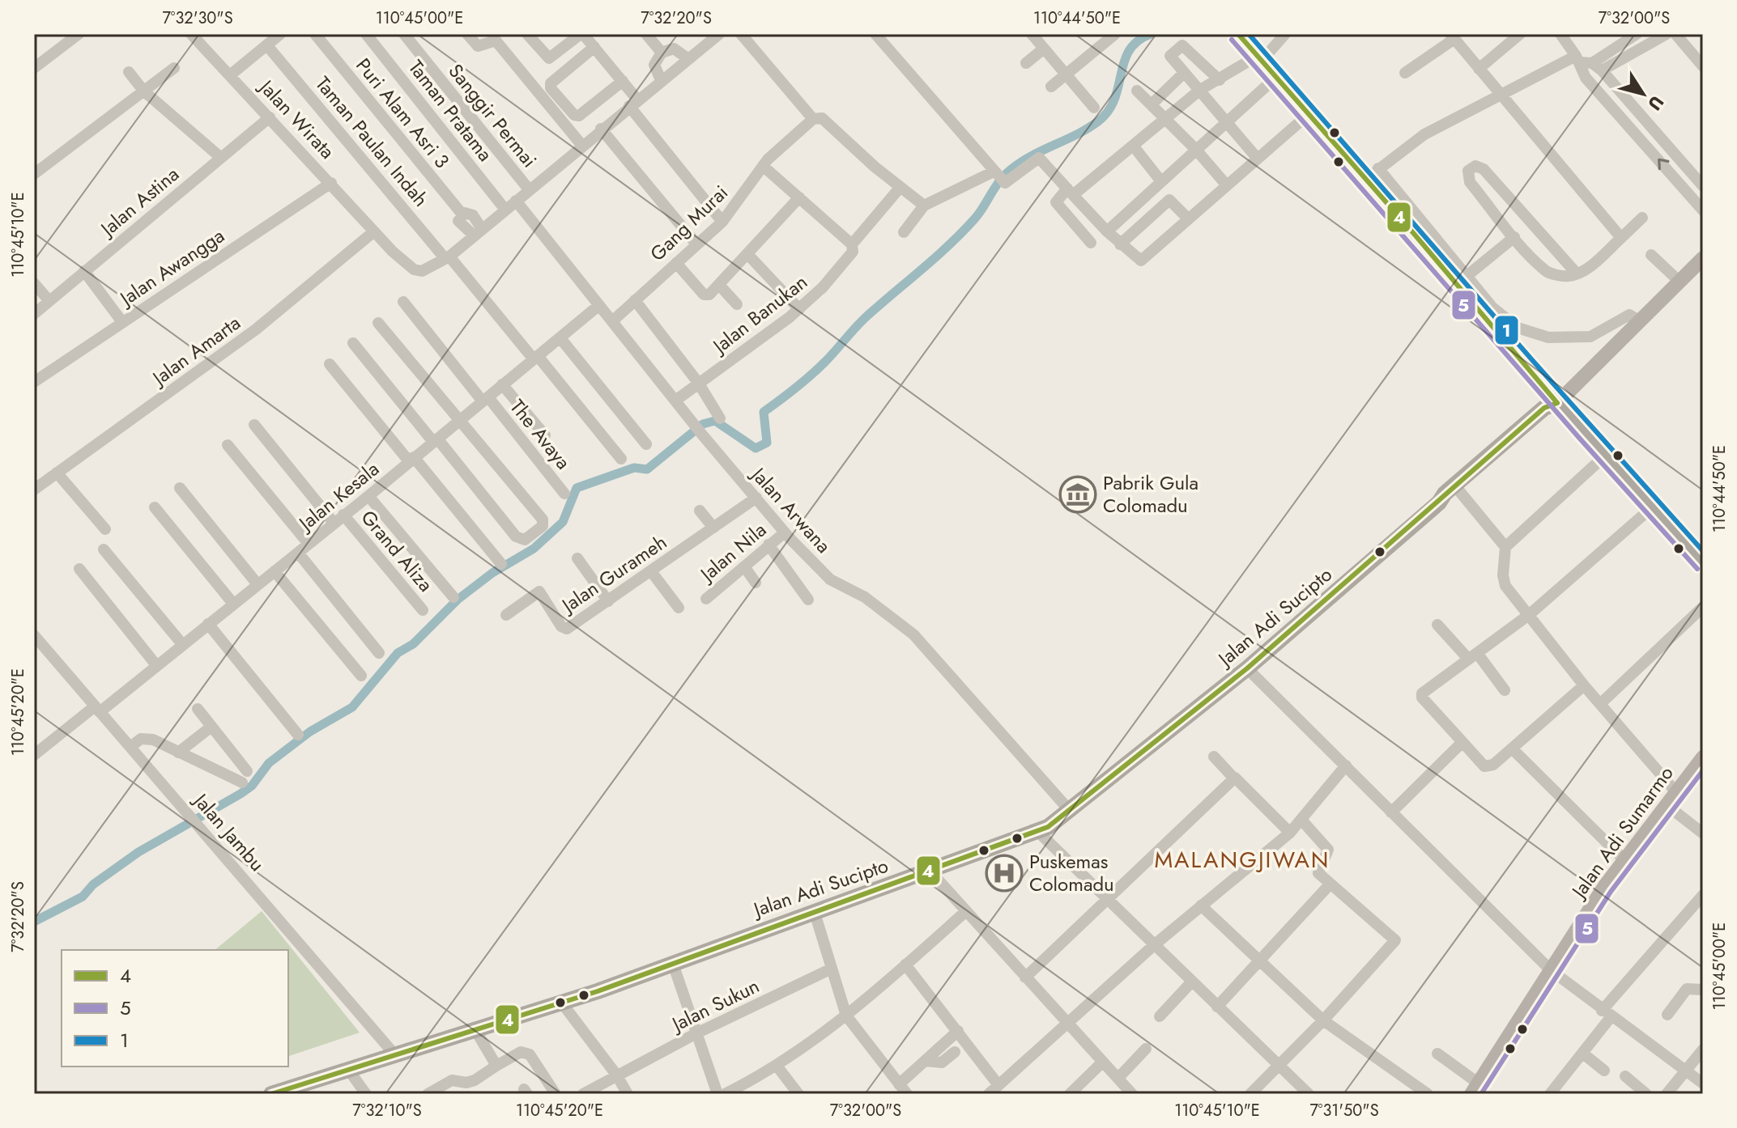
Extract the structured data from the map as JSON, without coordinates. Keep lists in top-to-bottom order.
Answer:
{
  "streets": {
    "highway": ["Jalan Adi Sucipto"],
    "main road": ["Jalan Adi Sumarmo"],
    "street": [
      "Taman Pratama",
      "Puri Alam Asri 3",
      "Sanggir Permai",
      "Jalan Wirata",
      "Taman Paulan Indah",
      "Jalan Astina",
      "Gang Murai",
      "Jalan Awangga",
      "Jalan Banukan",
      "Jalan Amarta",
      "The Avaya",
      "Jalan Kesala",
      "Jalan Arwana",
      "Grand Aliza",
      "Jalan Nila",
      "Jalan Gurameh",
      "Jalan Jambu",
      "Jalan Sukun"
    ]
  },
  "crossings": [
    ["Jalan Wirata", "Taman Paulan Indah"],
    ["Jalan Wirata", "Jalan Astina"],
    ["Jalan Wirata", "Jalan Awangga"],
    ["Jalan Wirata", "Jalan Amarta"],
    ["Taman Paulan Indah", "Jalan Kesala"],
    ["Gang Murai", "Jalan Arwana"],
    ["Jalan Banukan", "Jalan Arwana"],
    ["The Avaya", "Jalan Kesala"],
    ["Jalan Kesala", "Jalan Arwana"],
    ["Jalan Kesala", "Grand Aliza"],
    ["Jalan Kesala", "Jalan Jambu"],
    ["Jalan Arwana", "Jalan Nila"],
    ["Jalan Arwana", "Jalan Gurameh"],
    ["Jalan Arwana", "Jalan Adi Sucipto"],
    ["Jalan Adi Sucipto", "Jalan Jambu"]
  ],
  "districts": ["MALANGJIWAN"],
  "places": {
    "museum": ["Pabrik Gula Colomadu"],
    "hospital": ["Puskemas Colomadu"]
  },
  "lines": ["transit line 4", "transit line 1", "transit line 5"],
  "legend": ["4", "5", "1"],
  "north": "bottom right",
  "coordinates": [
    "7°32'30\"S",
    "110°45'00\"E",
    "7°32'20\"S",
    "110°44'50\"E",
    "7°32'00\"S",
    "110°45'10\"E",
    "110°45'20\"E",
    "7°32'10\"S",
    "7°31'50\"S"
  ]
}
